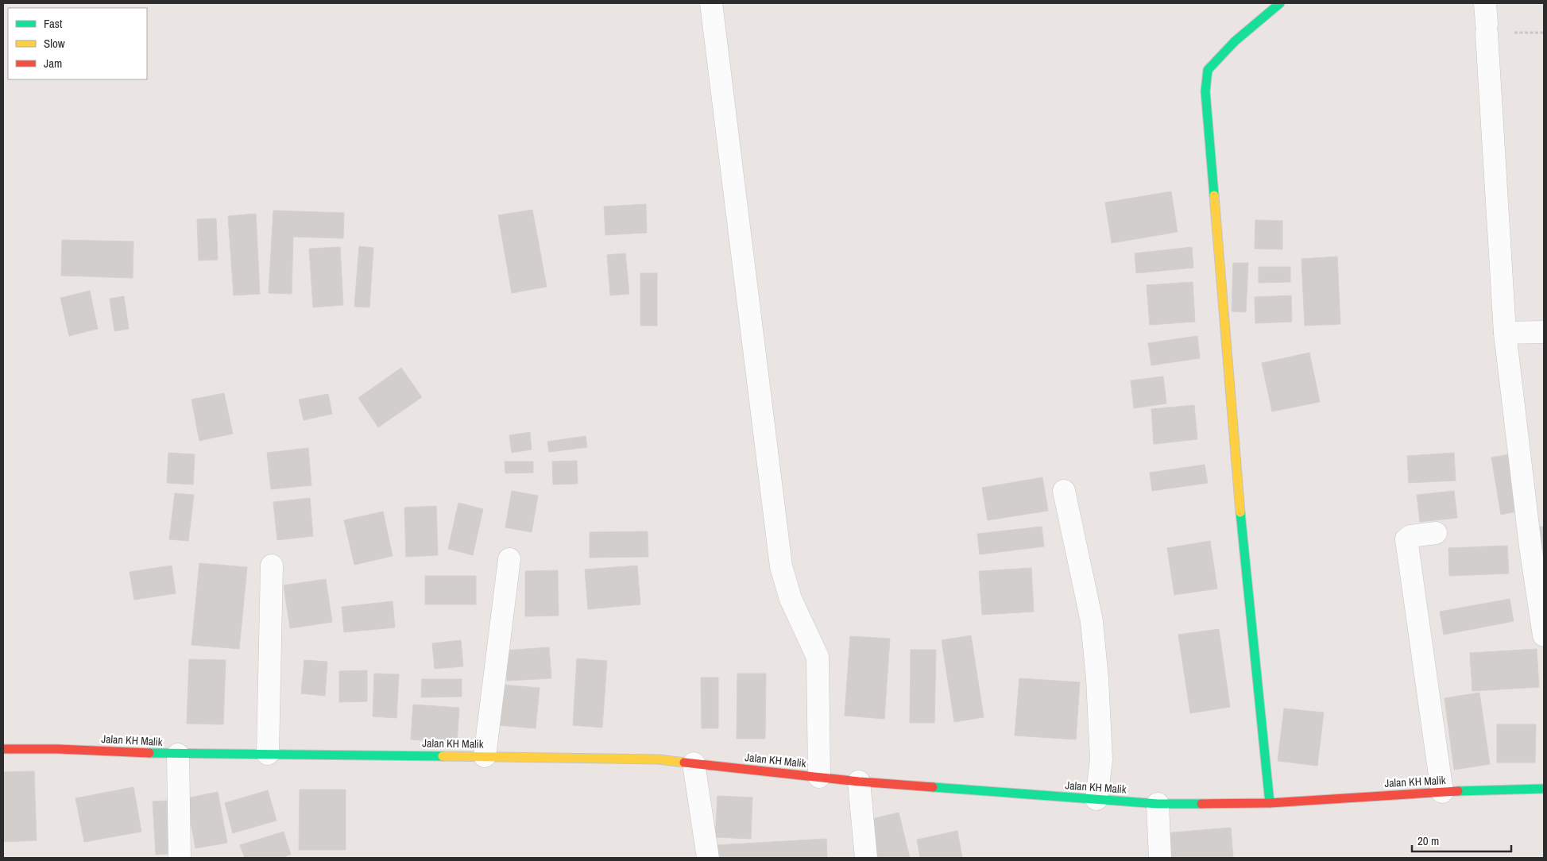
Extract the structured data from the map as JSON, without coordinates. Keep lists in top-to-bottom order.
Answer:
{
  "streets": {
    "street": ["Jalan KH Malik"]
  },
  "legend": ["Fast", "Slow", "Jam"],
  "scale_bar": "20 m"
}
